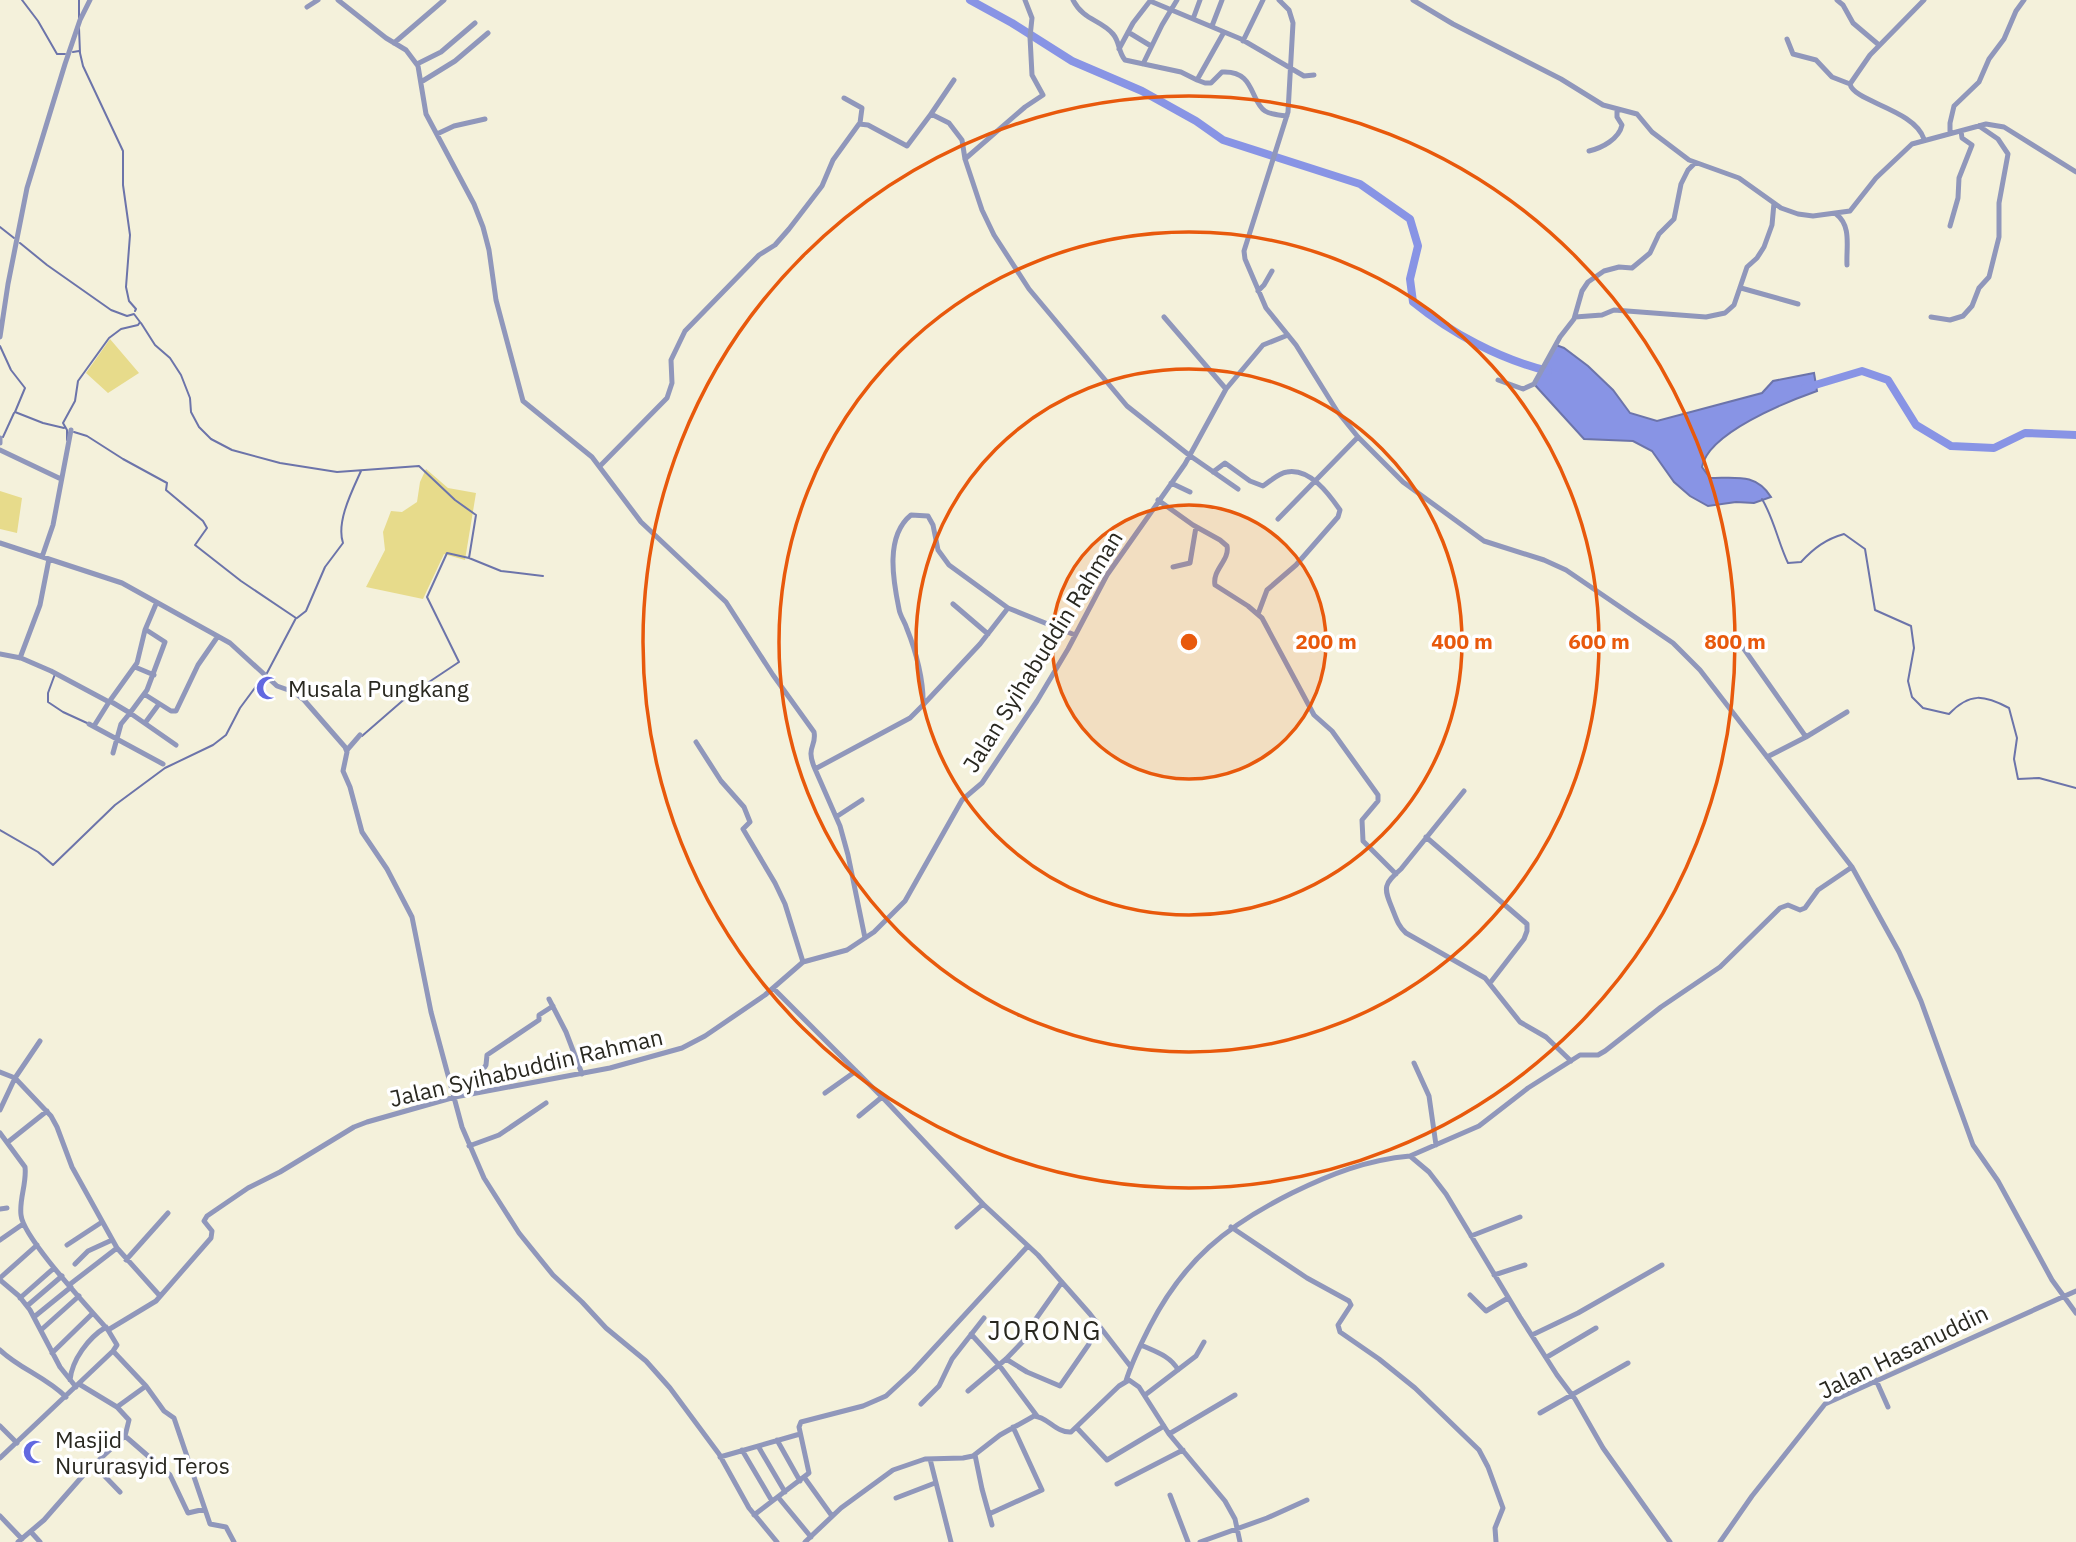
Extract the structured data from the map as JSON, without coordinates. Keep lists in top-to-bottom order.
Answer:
{
  "streets": {
    "street": ["Jalan Syihabuddin Rahman", "Jalan Hasanuddin"]
  },
  "districts": ["JORONG"],
  "places": {
    "mosque": ["Musala Pungkang", "Masjid Nururasyid Teros"]
  },
  "rings": [
    "200 m",
    "400 m",
    "600 m",
    "800 m"
  ]
}
